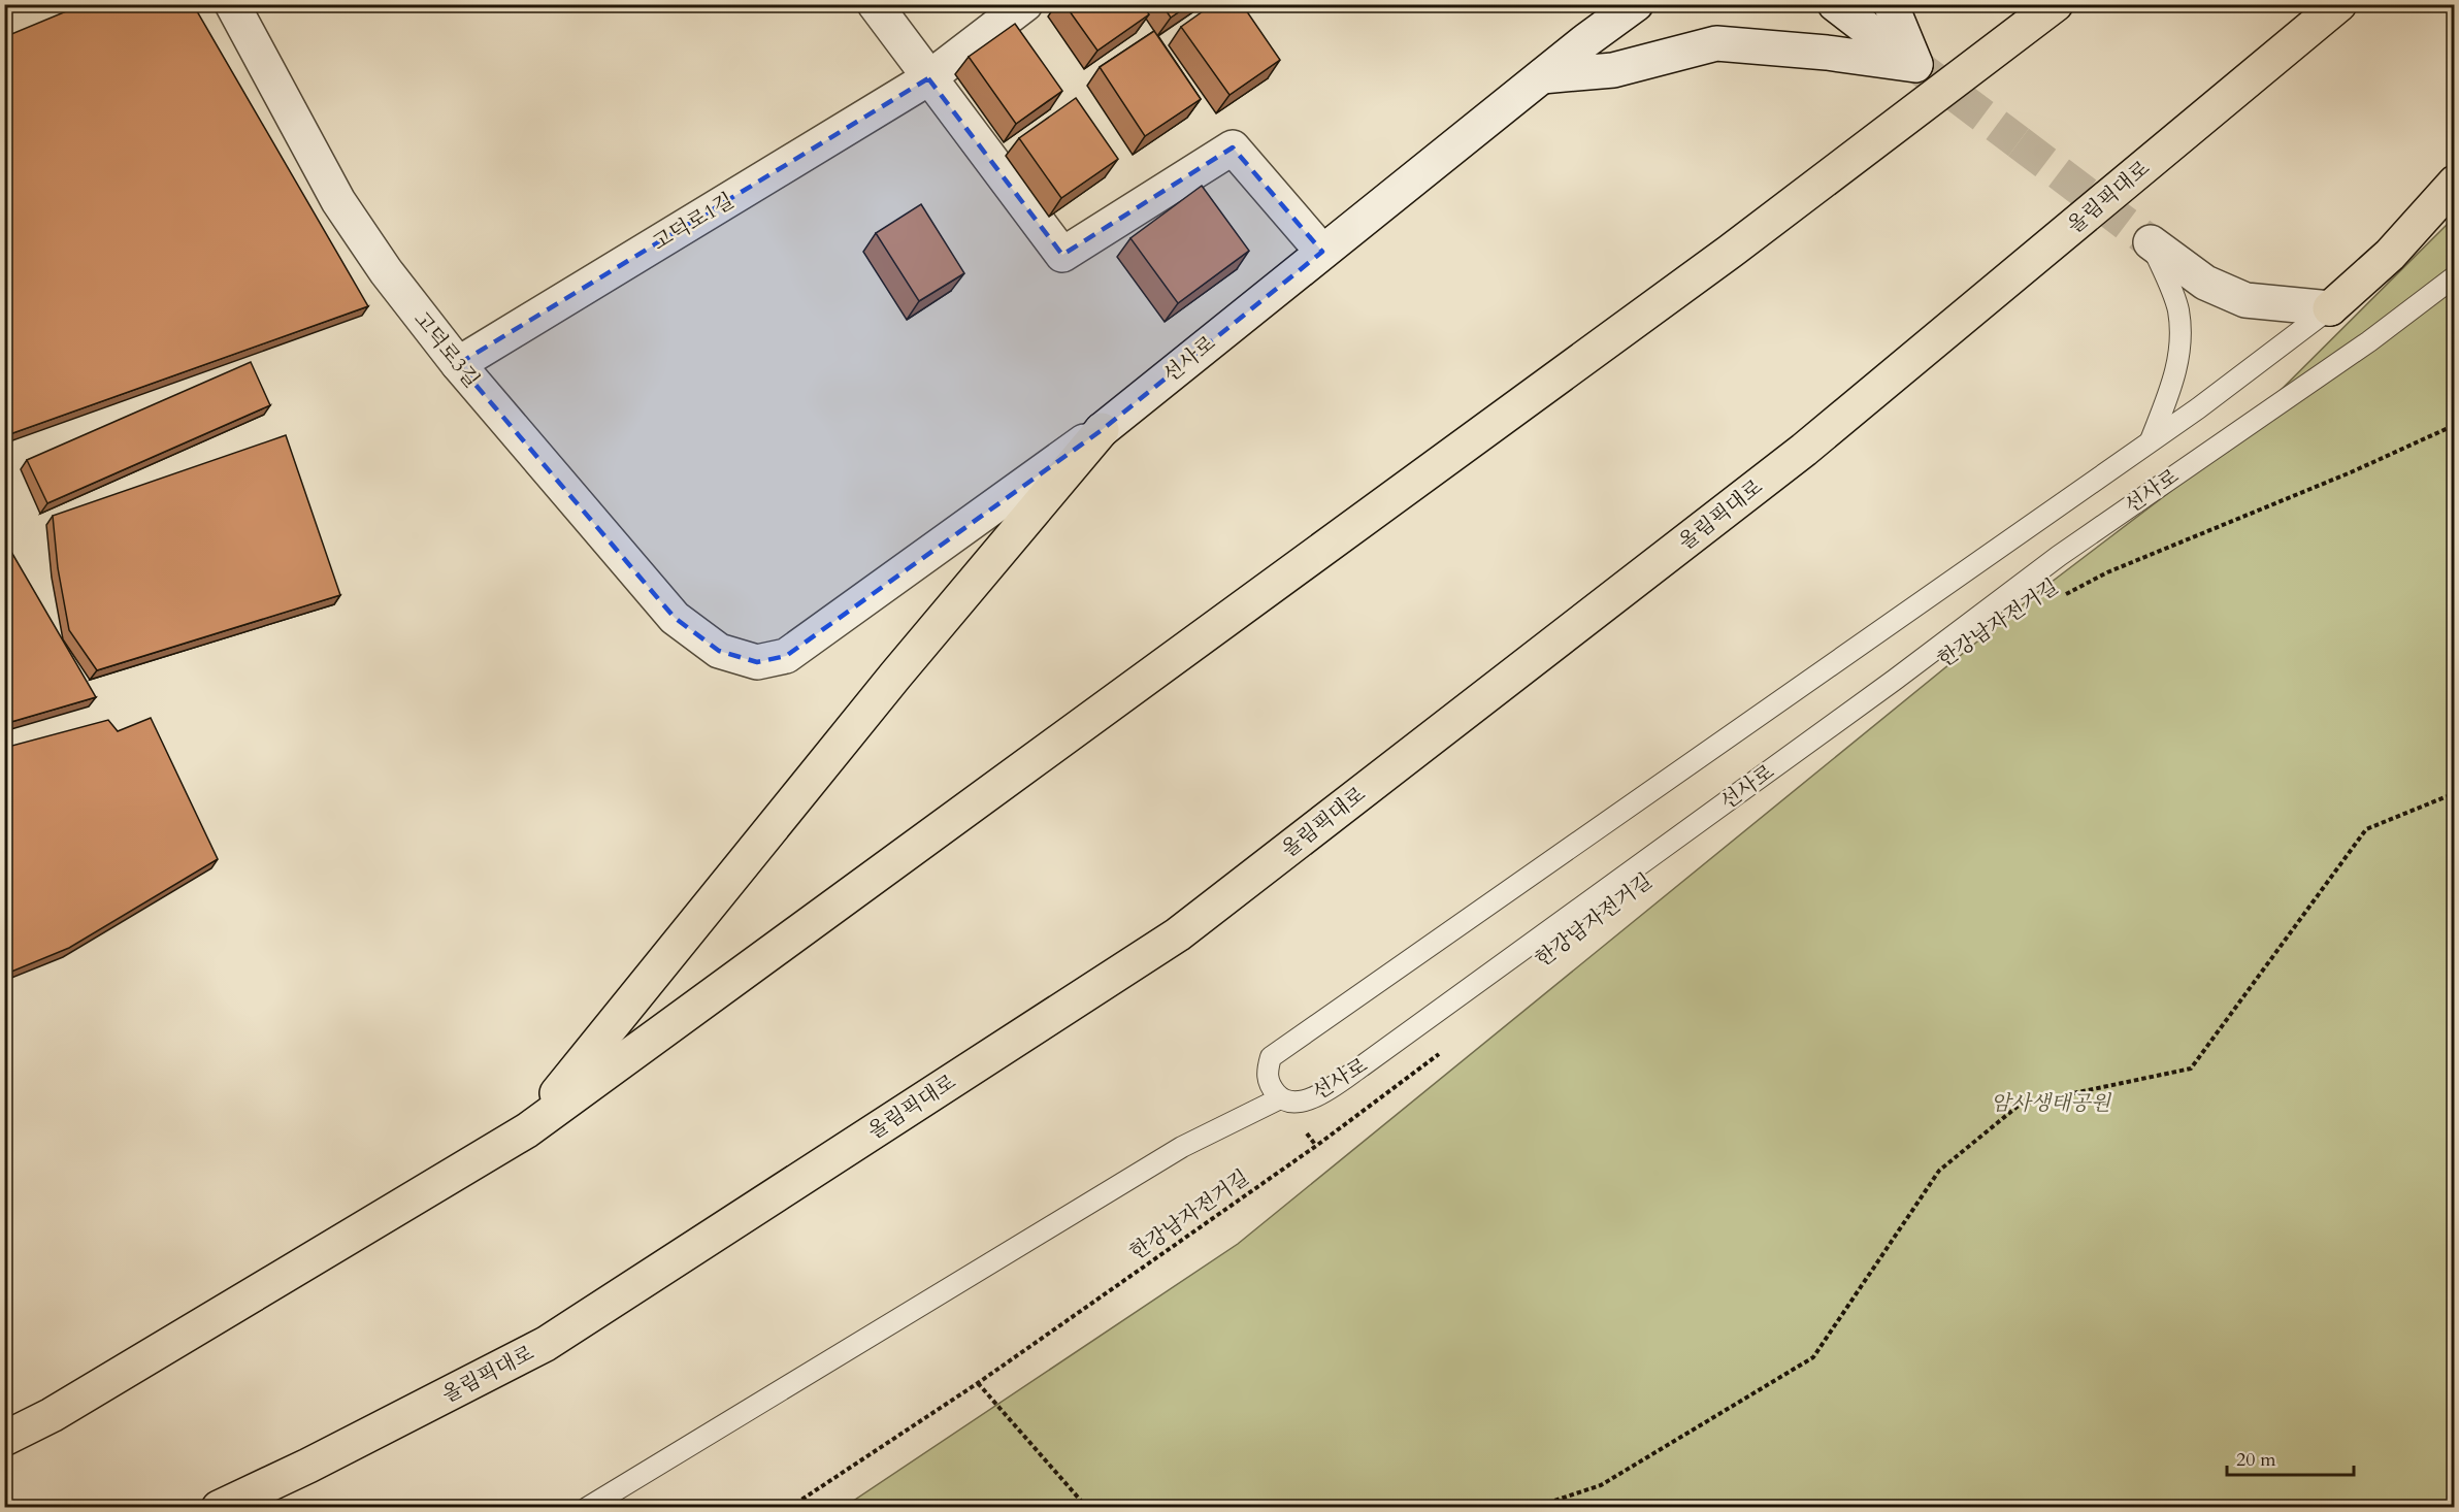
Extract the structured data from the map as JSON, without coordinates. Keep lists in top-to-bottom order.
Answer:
{
  "streets": {
    "highway": ["올림픽대로"],
    "street": ["고덕로1길", "고덕로3길", "선사로"],
    "path": ["한강남자전거길"]
  },
  "crossings": [
    ["고덕로1길", "고덕로3길"],
    ["고덕로3길", "선사로"]
  ],
  "parks": ["암사생태공원"],
  "scale_bar": "20 m"
}
